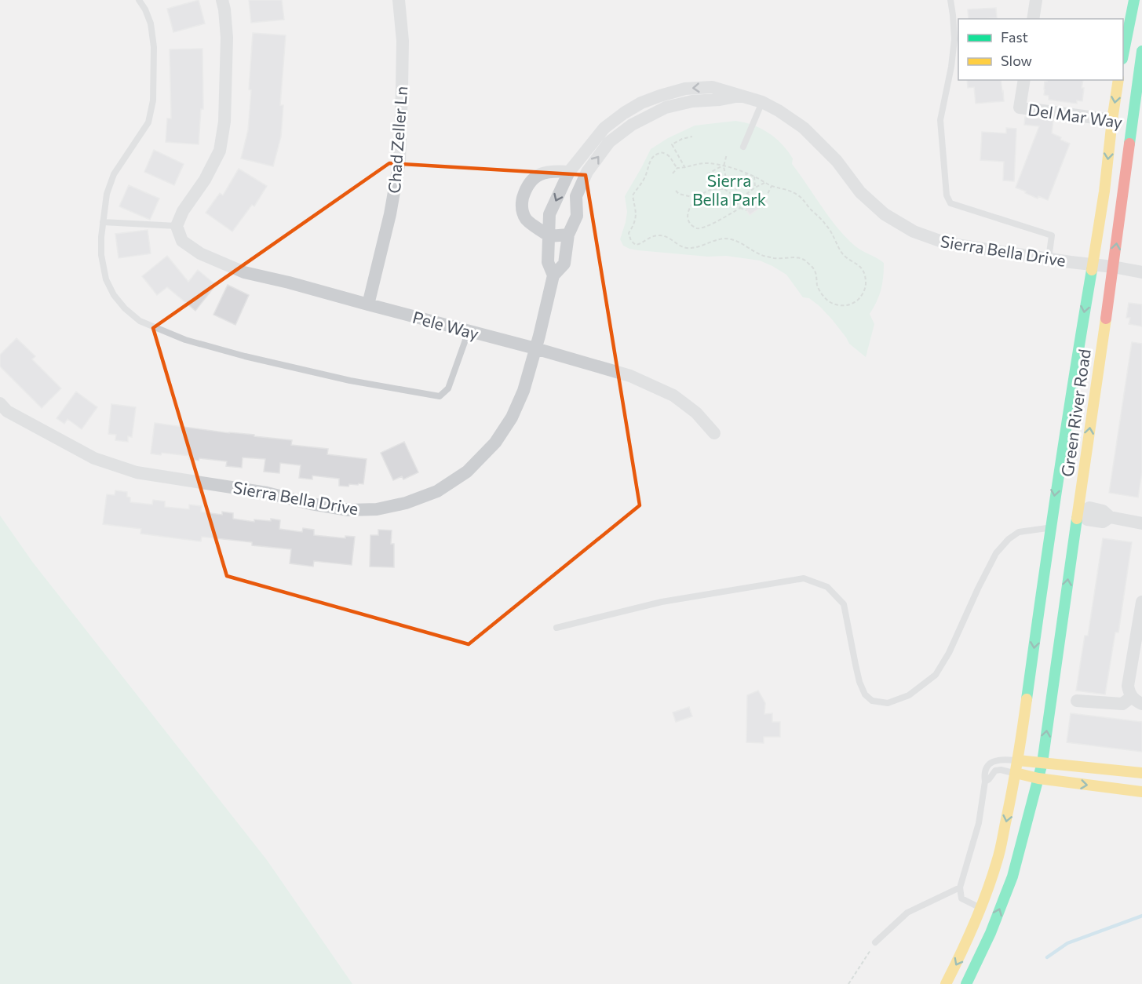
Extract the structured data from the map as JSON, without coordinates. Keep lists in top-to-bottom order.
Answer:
{
  "streets": {
    "main road": ["Green River Road"],
    "street": [
      "Del Mar Way",
      "Chad Zeller Ln",
      "Sierra Bella Drive",
      "Pele Way"
    ]
  },
  "crossings": [
    ["Del Mar Way", "Green River Road"],
    ["Chad Zeller Ln", "Pele Way"],
    ["Sierra Bella Drive", "Pele Way"],
    ["Sierra Bella Drive", "Green River Road"]
  ],
  "parks": ["Sierra Bella Park"],
  "legend": ["Fast", "Slow"]
}
